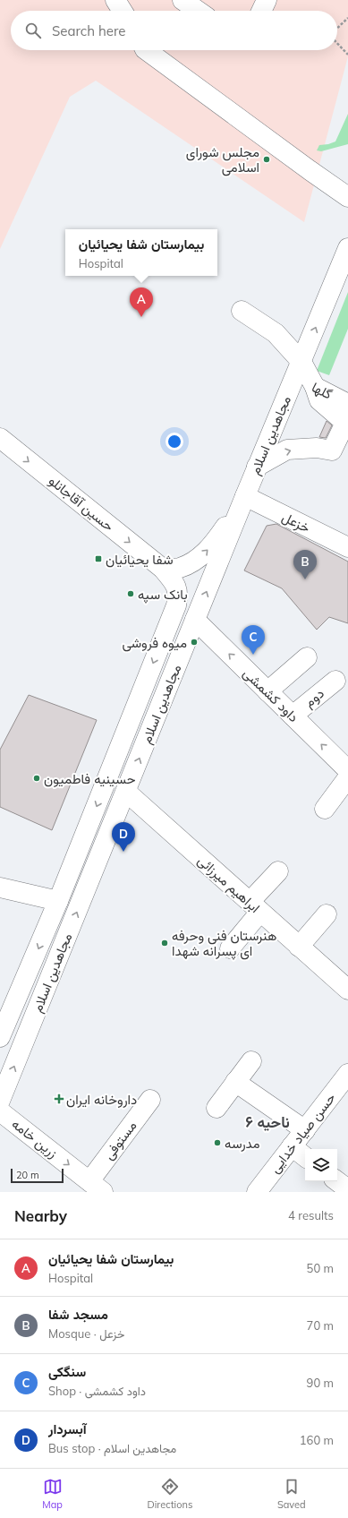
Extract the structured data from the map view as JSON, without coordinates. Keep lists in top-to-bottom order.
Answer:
{
  "streets": {
    "main road": [
      "گلها",
      "مجاهدین اسلام",
      "حسین آقاجانلو",
      "خزعل",
      "داود کشمشی",
      "دوم",
      "ابراهیم میرزائی",
      "حسن صیاد خدایی",
      "زرین خامه",
      "مستوفی"
    ]
  },
  "crossings": [
    ["مجاهدین اسلام", "حسین آقاجانلو"],
    ["مجاهدین اسلام", "خزعل"],
    ["مجاهدین اسلام", "داود کشمشی"],
    ["مجاهدین اسلام", "ابراهیم میرزائی"],
    ["داود کشمشی", "دوم"],
    ["زرین خامه", "مستوفی"]
  ],
  "one_way": ["حسین آقاجانلو", "داود کشمشی", "زرین خامه"],
  "districts": ["ناحیه ۶"],
  "places": {
    "other": [
      "مجلس شورای اسلامی",
      "بانک سپه",
      "میوه فروشی",
      "حسینیه فاطمیون",
      "هنرستان فنی وحرفه ای پسرانه شهدا",
      "مدرسه"
    ],
    "transit": ["شفا یحیائیان"],
    "health": ["داروخانه ایران"]
  },
  "scale_bar": "20 m",
  "page": {
    "search": "Search here",
    "popup": ["بیمارستان شفا یحیائیان", "Hospital"],
    "pins": [
      "A",
      "B",
      "C",
      "D"
    ],
    "scale": "20 m",
    "heading": ["Nearby", "4 results"],
    "list": [
      {
        "mark": "A",
        "name": "بیمارستان شفا یحیائیان",
        "note": "Hospital",
        "value": "50 m"
      },
      {
        "mark": "B",
        "name": "مسجد شفا",
        "note": "Mosque · خزعل",
        "value": "70 m"
      },
      {
        "mark": "C",
        "name": "سنگکی",
        "note": "Shop · داود کشمشی",
        "value": "90 m"
      },
      {
        "mark": "D",
        "name": "آبسردار",
        "note": "Bus stop · مجاهدین اسلام",
        "value": "160 m"
      }
    ],
    "nav": ["Map", "Directions", "Saved"]
  }
}
